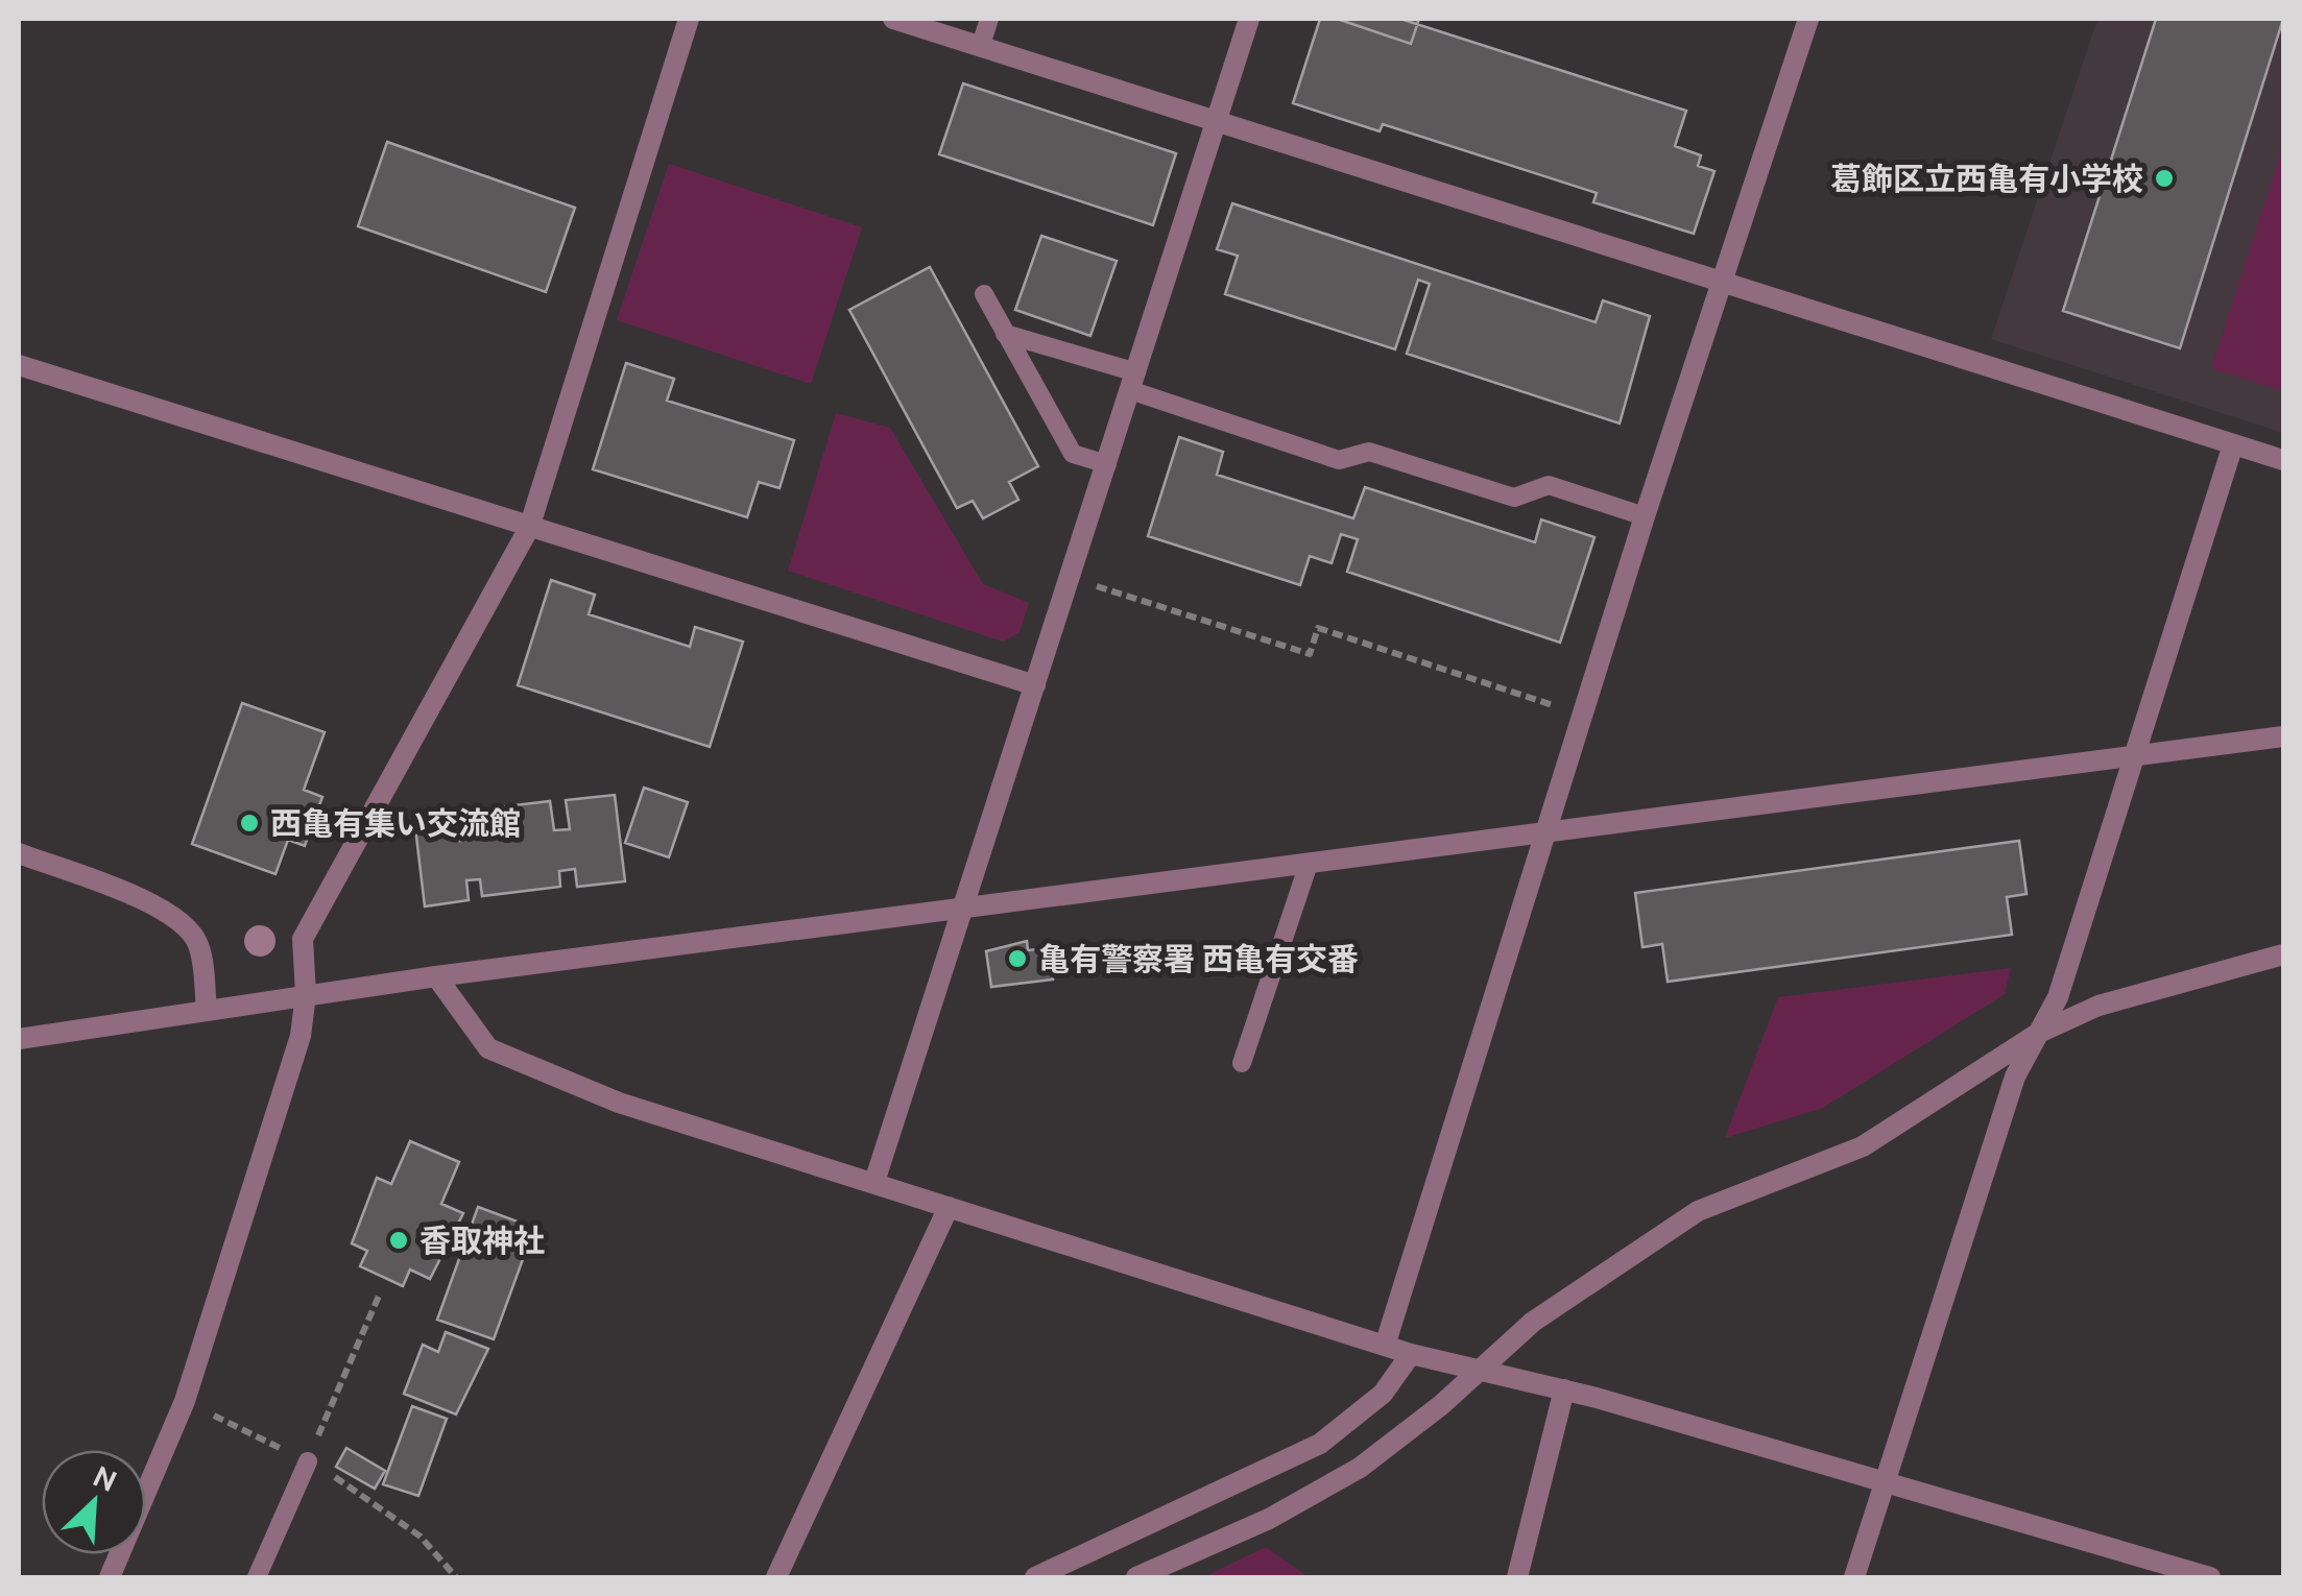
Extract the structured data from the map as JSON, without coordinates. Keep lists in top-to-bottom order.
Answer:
{
  "places": [
    "葛飾区立西亀有小学校",
    "西亀有集い交流館",
    "亀有警察署 西亀有交番",
    "香取神社"
  ],
  "north": "top right"
}
